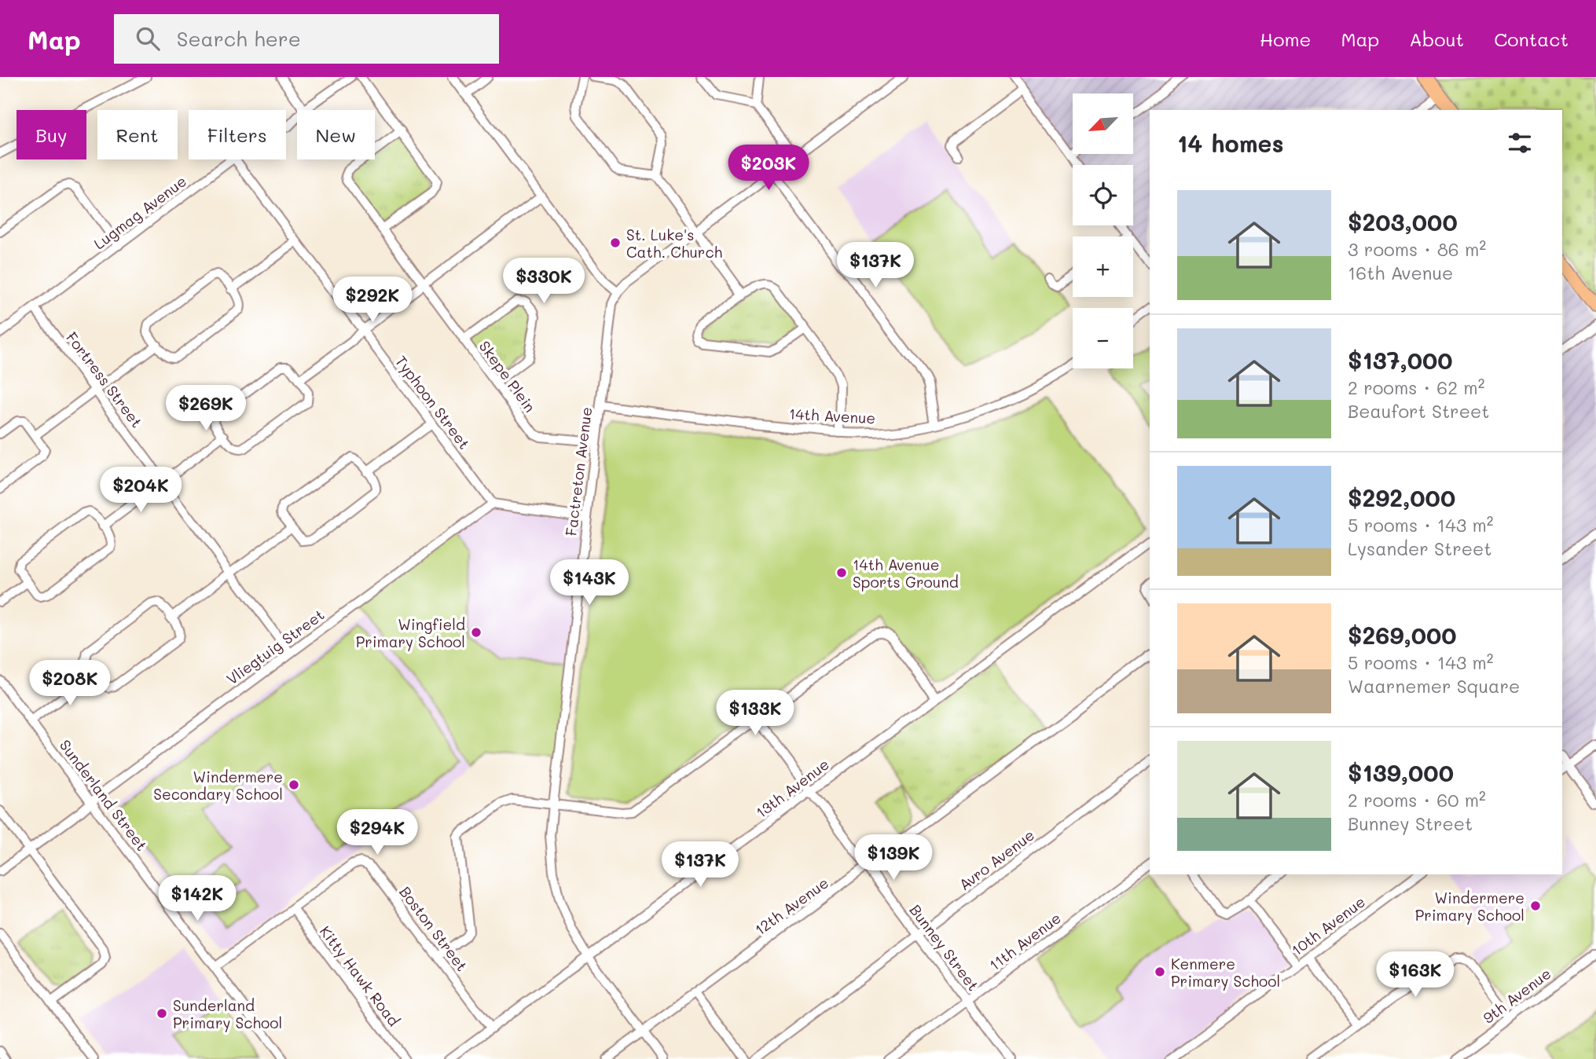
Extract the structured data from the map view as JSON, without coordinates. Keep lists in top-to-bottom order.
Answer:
{
  "streets": {
    "street": [
      "Lugmag Avenue",
      "Skepe Plein",
      "Fortress Street",
      "Typhoon Street",
      "14th Avenue",
      "Factreton Avenue",
      "Vliegtuig Street",
      "13th Avenue",
      "Sunderland Street",
      "Avro Avenue",
      "12th Avenue",
      "10th Avenue",
      "Boston Street",
      "11th Avenue",
      "Bunney Street",
      "Kitty Hawk Road",
      "9th Avenue"
    ]
  },
  "crossings": [
    ["Lugmag Avenue", "Fortress Street"],
    ["Skepe Plein", "Factreton Avenue"],
    ["Fortress Street", "Vliegtuig Street"],
    ["Typhoon Street", "Vliegtuig Street"],
    ["14th Avenue", "Factreton Avenue"],
    ["Factreton Avenue", "13th Avenue"],
    ["Factreton Avenue", "12th Avenue"],
    ["Vliegtuig Street", "Sunderland Street"],
    ["13th Avenue", "Boston Street"],
    ["13th Avenue", "Bunney Street"],
    ["Sunderland Street", "Boston Street"],
    ["Avro Avenue", "Bunney Street"],
    ["12th Avenue", "Bunney Street"],
    ["Boston Street", "Kitty Hawk Road"],
    ["11th Avenue", "Bunney Street"]
  ],
  "places": [
    "St. Luke's Cath. Church",
    "14th Avenue Sports Ground",
    "Wingfield Primary School",
    "Windermere Secondary School",
    "Windermere Primary School",
    "Kenmere Primary School",
    "Sunderland Primary School"
  ],
  "north": "bottom left",
  "page": {
    "header": "Map",
    "search": "Search here",
    "nav": [
      "Home",
      "Map",
      "About",
      "Contact"
    ],
    "map_buttons": ["+", "−"],
    "chip": [
      "Buy",
      "Rent",
      "Filters",
      "New"
    ],
    "heading": "14 homes",
    "price": [
      "$203K",
      "$137K",
      "$330K",
      "$292K",
      "$269K",
      "$204K",
      "$143K",
      "$208K",
      "$133K",
      "$294K",
      "$139K",
      "$137K",
      "$142K",
      "$163K"
    ],
    "list": [
      {
        "name": "$203,000",
        "note": "3 rooms · 86 m² · 16th Avenue"
      },
      {
        "name": "$137,000",
        "note": "2 rooms · 62 m² · Beaufort Street"
      },
      {
        "name": "$292,000",
        "note": "5 rooms · 143 m² · Lysander Street"
      },
      {
        "name": "$269,000",
        "note": "5 rooms · 143 m² · Waarnemer Square"
      },
      {
        "name": "$139,000",
        "note": "2 rooms · 60 m² · Bunney Street"
      }
    ]
  }
}
